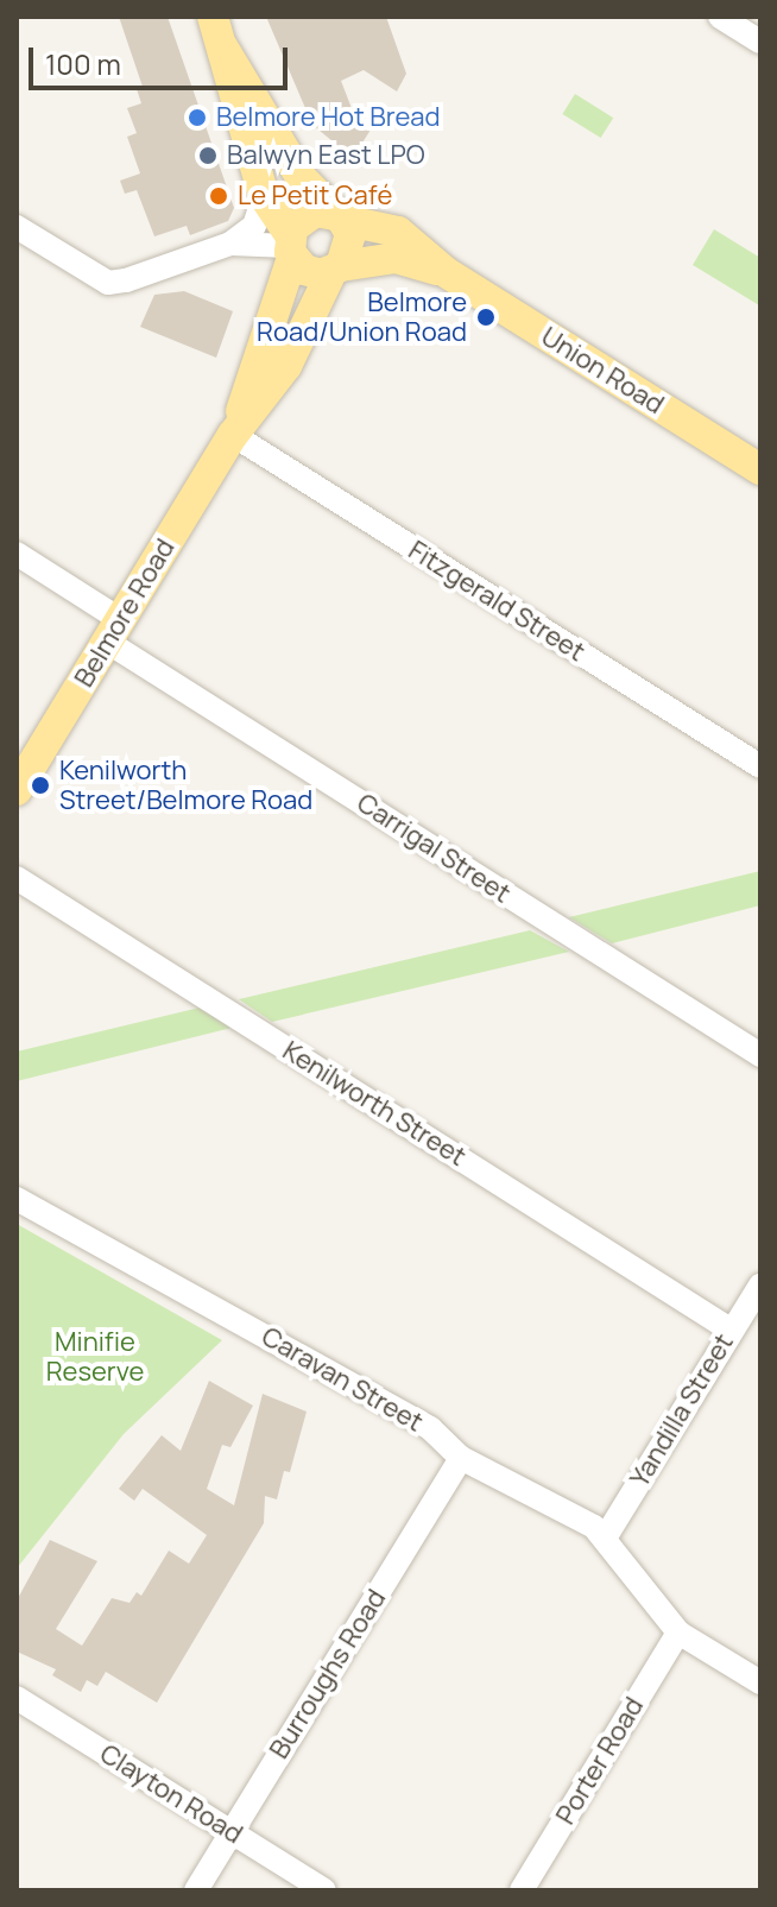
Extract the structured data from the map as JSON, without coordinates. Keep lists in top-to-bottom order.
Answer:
{
  "streets": {
    "main road": ["Union Road", "Belmore Road"],
    "street": [
      "Fitzgerald Street",
      "Carrigal Street",
      "Kenilworth Street",
      "Caravan Street",
      "Yandilla Street",
      "Burroughs Road",
      "Porter Road",
      "Clayton Road"
    ]
  },
  "crossings": [
    ["Union Road", "Belmore Road"],
    ["Fitzgerald Street", "Belmore Road"],
    ["Belmore Road", "Carrigal Street"],
    ["Kenilworth Street", "Yandilla Street"],
    ["Caravan Street", "Yandilla Street"],
    ["Caravan Street", "Burroughs Road"],
    ["Caravan Street", "Porter Road"],
    ["Burroughs Road", "Clayton Road"]
  ],
  "parks": ["Minifie Reserve"],
  "places": [
    "Belmore Hot Bread",
    "Balwyn East LPO",
    "Le Petit Café",
    "Belmore Road/Union Road",
    "Kenilworth Street/Belmore Road"
  ],
  "scale_bar": "100 m"
}
